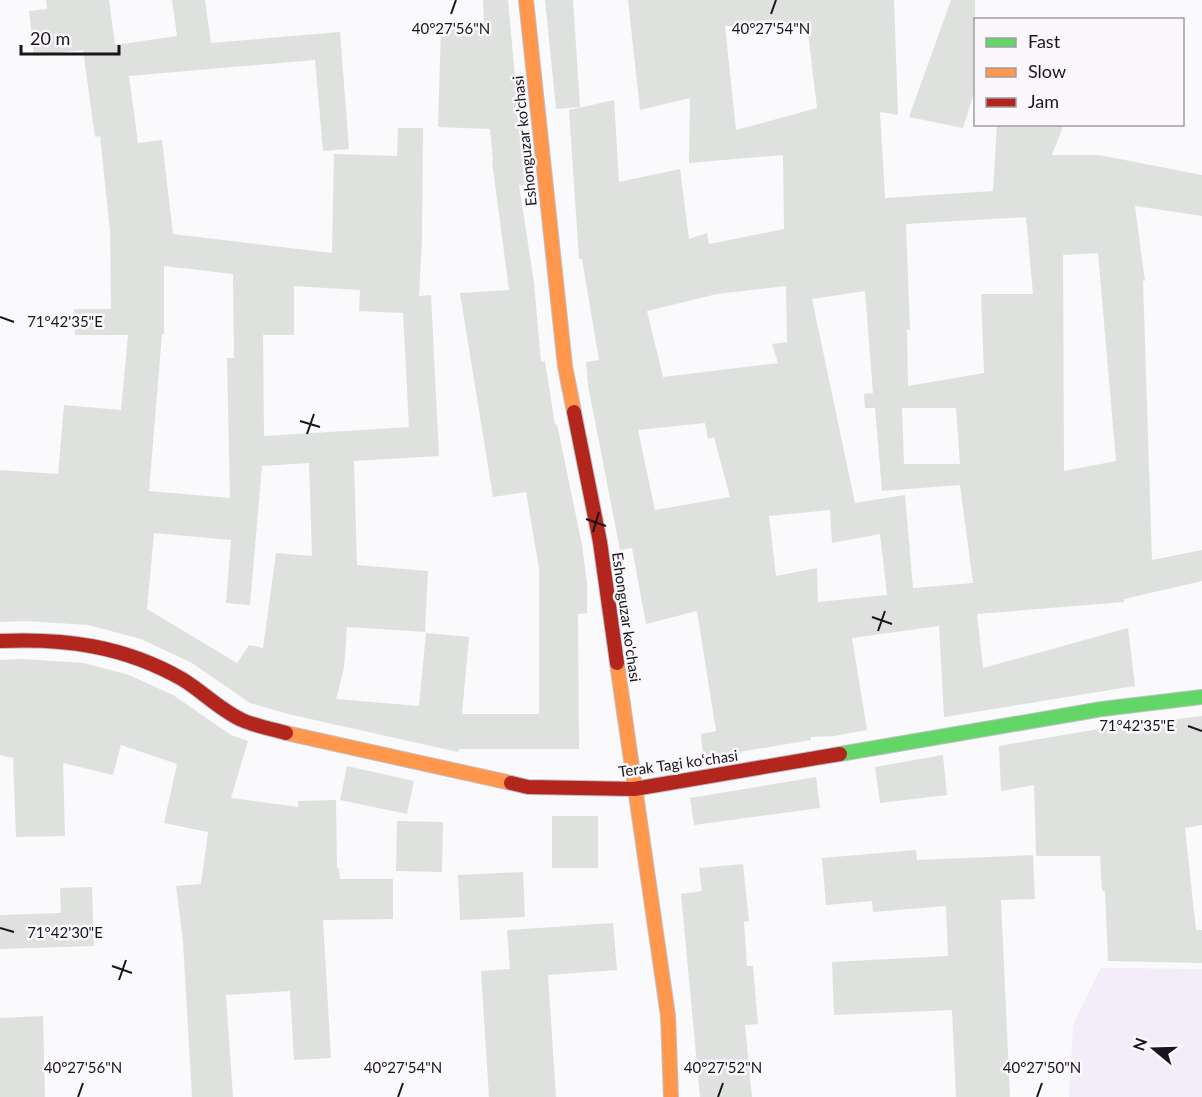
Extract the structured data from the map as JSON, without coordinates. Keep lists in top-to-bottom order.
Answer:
{
  "streets": {
    "street": ["Eshonguzar ko'chasi", "Terak Tagi koʻchasi"]
  },
  "crossings": [
    ["Eshonguzar ko'chasi", "Terak Tagi koʻchasi"]
  ],
  "legend": ["Fast", "Slow", "Jam"],
  "scale_bar": "20 m",
  "north": "left",
  "coordinates": [
    "40°27'56\"N",
    "40°27'54\"N",
    "71°42'35\"E",
    "71°42'30\"E",
    "40°27'52\"N",
    "40°27'50\"N"
  ]
}
